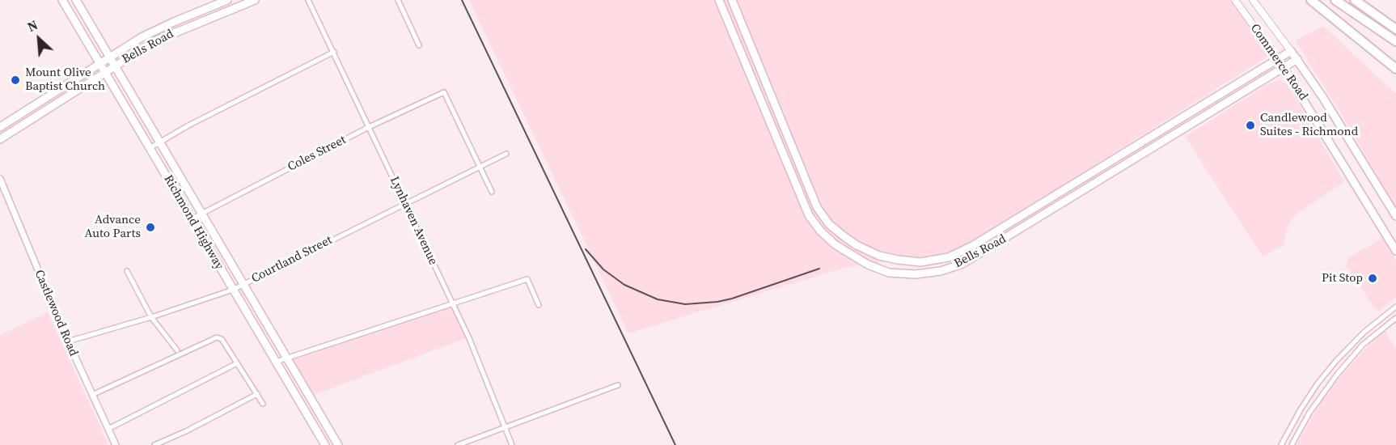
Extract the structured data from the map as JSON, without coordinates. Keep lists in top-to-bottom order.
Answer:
{
  "streets": {
    "main road": ["Bells Road", "Commerce Road", "Richmond Highway"],
    "street": [
      "Coles Street",
      "Lynhaven Avenue",
      "Courtland Street",
      "Castlewood Road"
    ]
  },
  "crossings": [
    ["Bells Road", "Commerce Road"],
    ["Bells Road", "Richmond Highway"],
    ["Coles Street", "Lynhaven Avenue"],
    ["Coles Street", "Richmond Highway"],
    ["Coles Street", "Courtland Street"],
    ["Lynhaven Avenue", "Courtland Street"],
    ["Richmond Highway", "Courtland Street"],
    ["Courtland Street", "Castlewood Road"]
  ],
  "places": [
    "Mount Olive Baptist Church",
    "Candlewood Suites - Richmond",
    "Advance Auto Parts",
    "Pit Stop"
  ],
  "north": "top left"
}
